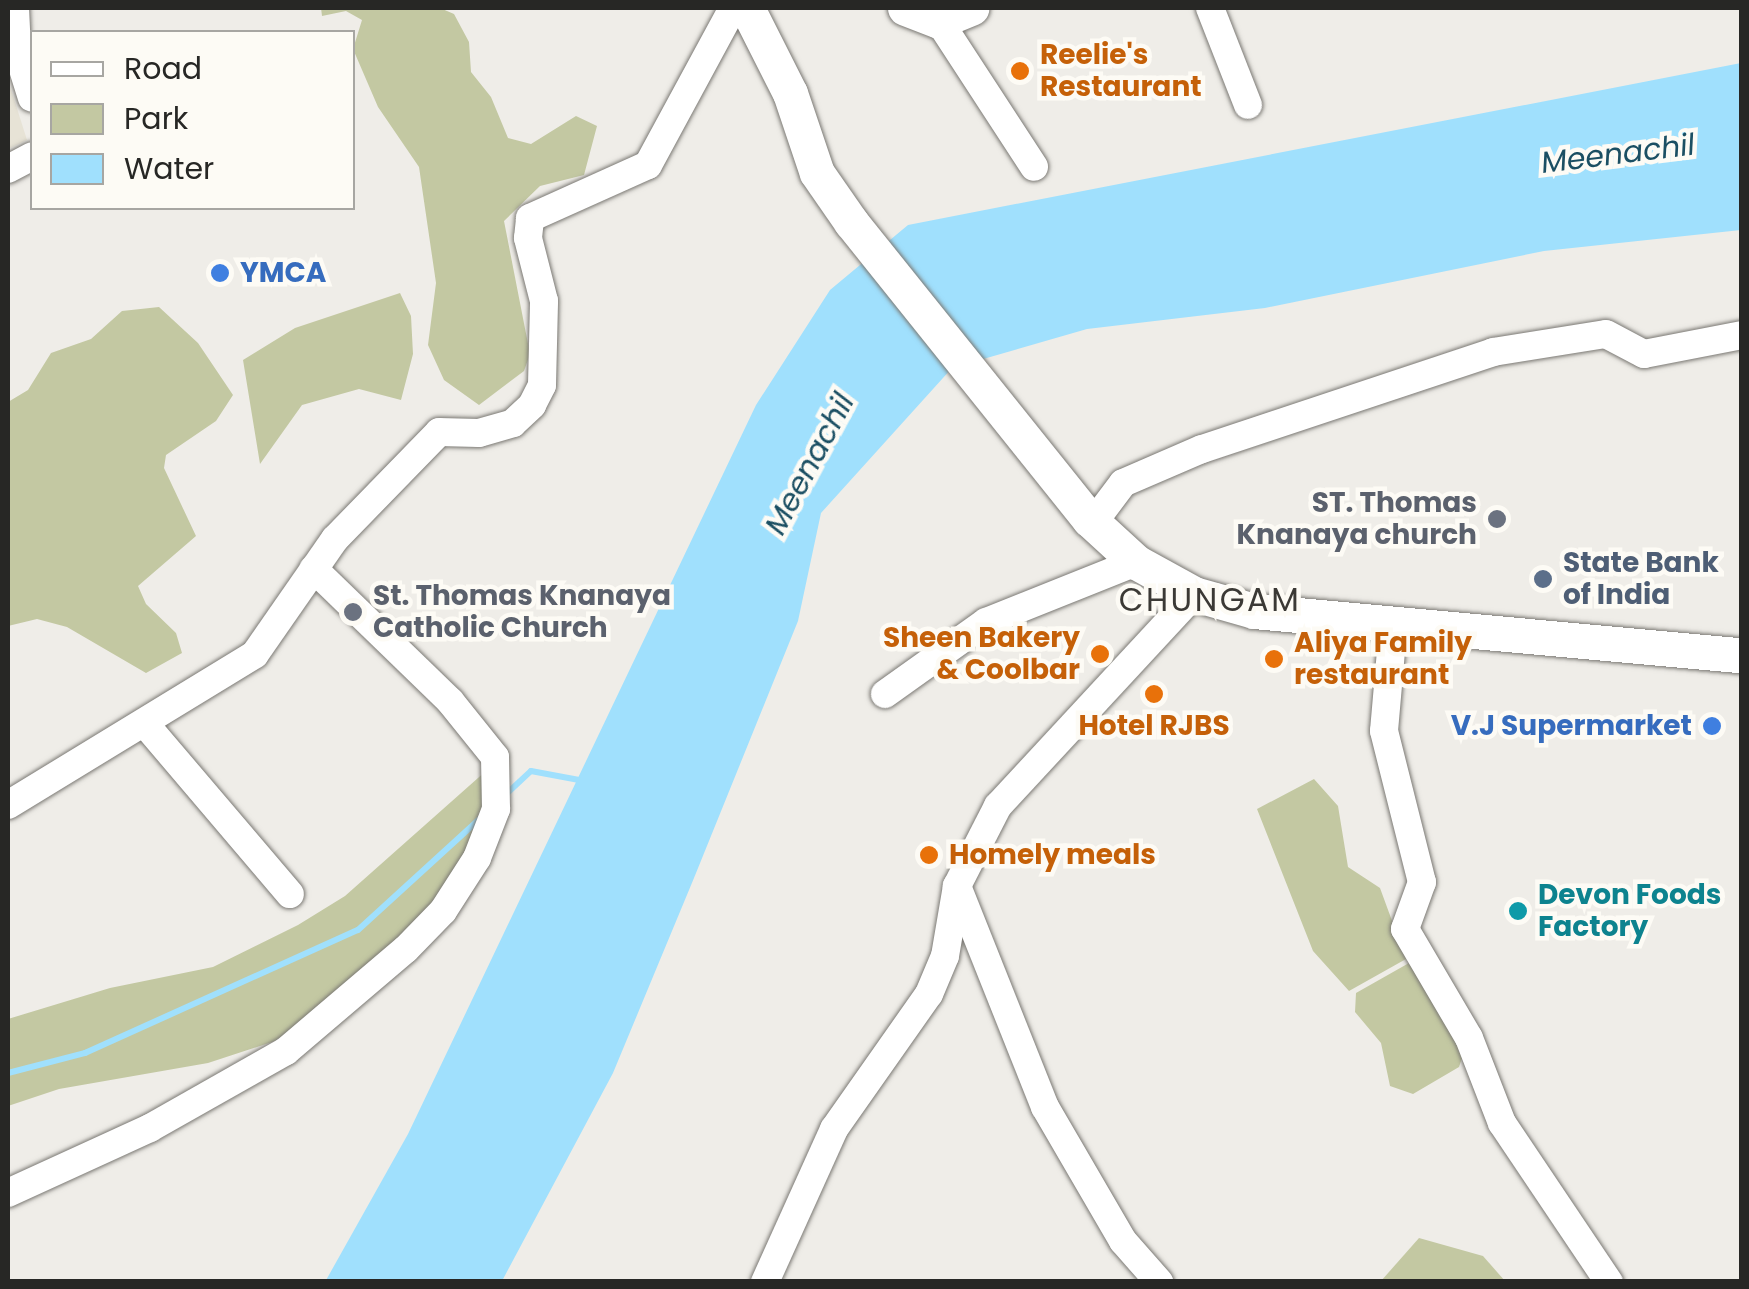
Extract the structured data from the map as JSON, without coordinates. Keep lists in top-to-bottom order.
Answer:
{
  "districts": ["CHUNGAM"],
  "water": ["Meenachil"],
  "places": [
    "Reelie's Restaurant",
    "YMCA",
    "ST. Thomas Knanaya church",
    "State Bank of India",
    "St. Thomas Knanaya Catholic Church",
    "Sheen Bakery & Coolbar",
    "Aliya Family restaurant",
    "Hotel RJBS",
    "V.J Supermarket",
    "Homely meals",
    "Devon Foods Factory"
  ],
  "legend": ["Road", "Park", "Water"]
}
